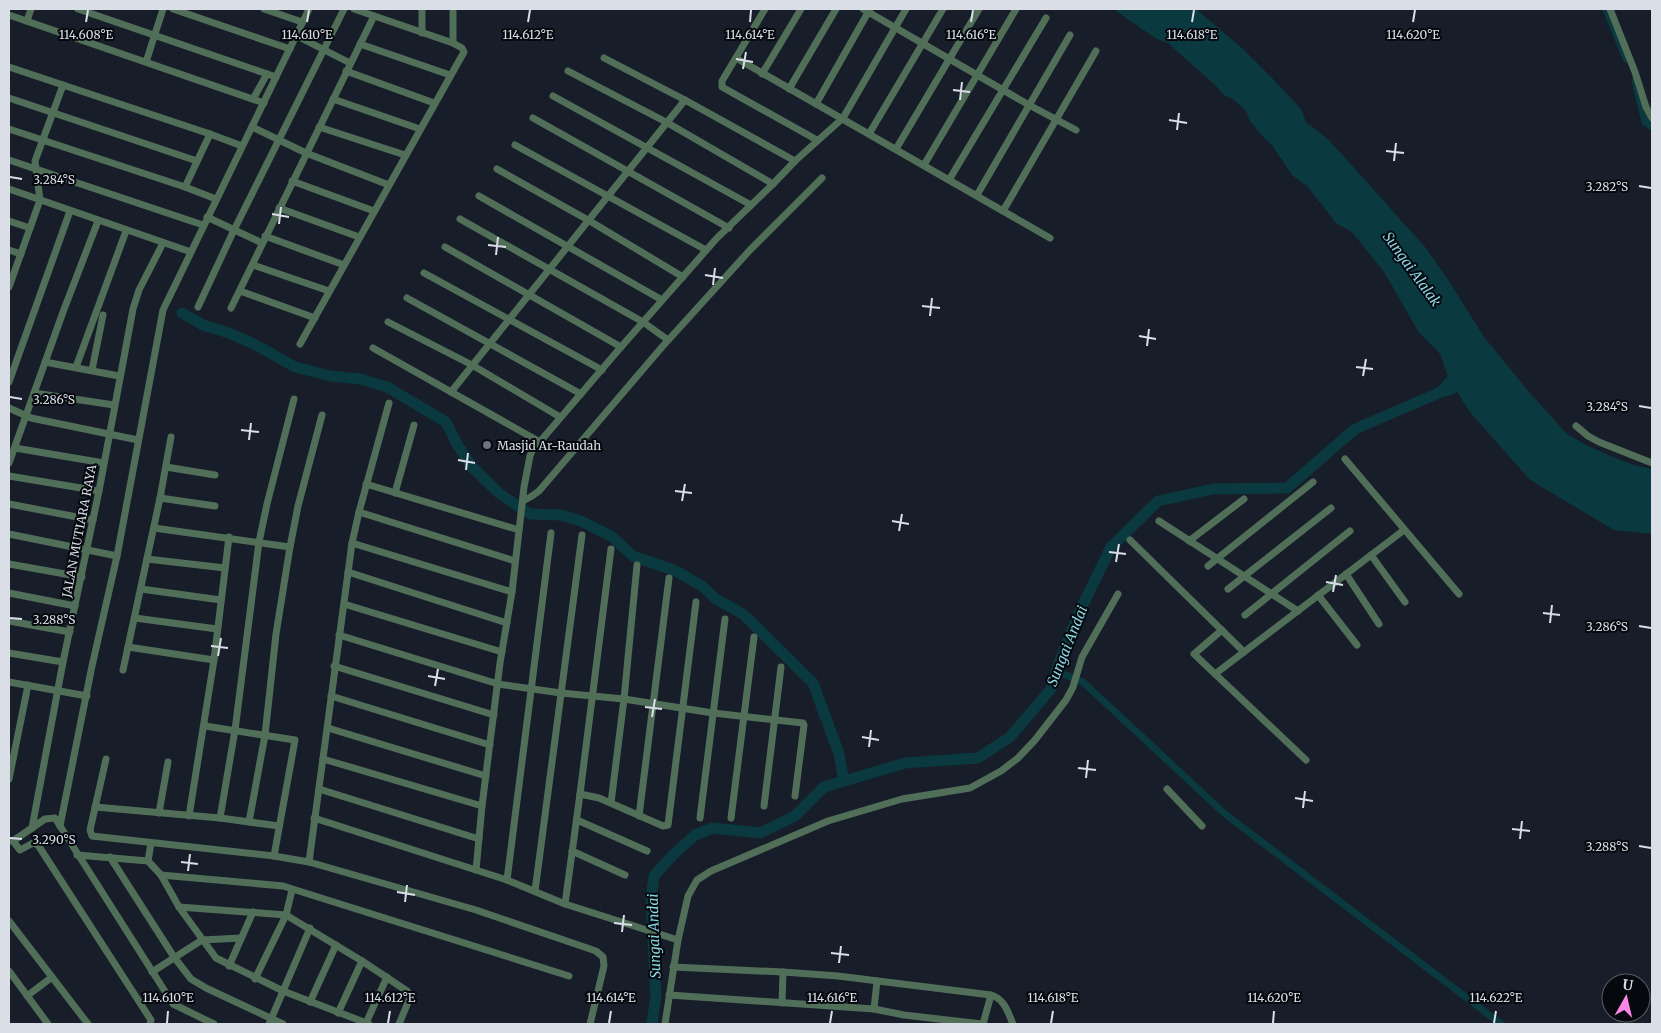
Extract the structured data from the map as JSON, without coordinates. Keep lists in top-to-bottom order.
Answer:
{
  "streets": {
    "street": ["JALAN MUTIARA RAYA"]
  },
  "water": ["Sungai Alalak", "Sungai Andai"],
  "places": ["Masjid Ar-Raudah"],
  "north": "top",
  "coordinates": [
    "114.608°E",
    "114.610°E",
    "114.612°E",
    "114.614°E",
    "114.616°E",
    "114.618°E",
    "114.620°E",
    "3.284°S",
    "3.282°S",
    "3.286°S",
    "3.288°S",
    "3.290°S",
    "114.622°E"
  ]
}
